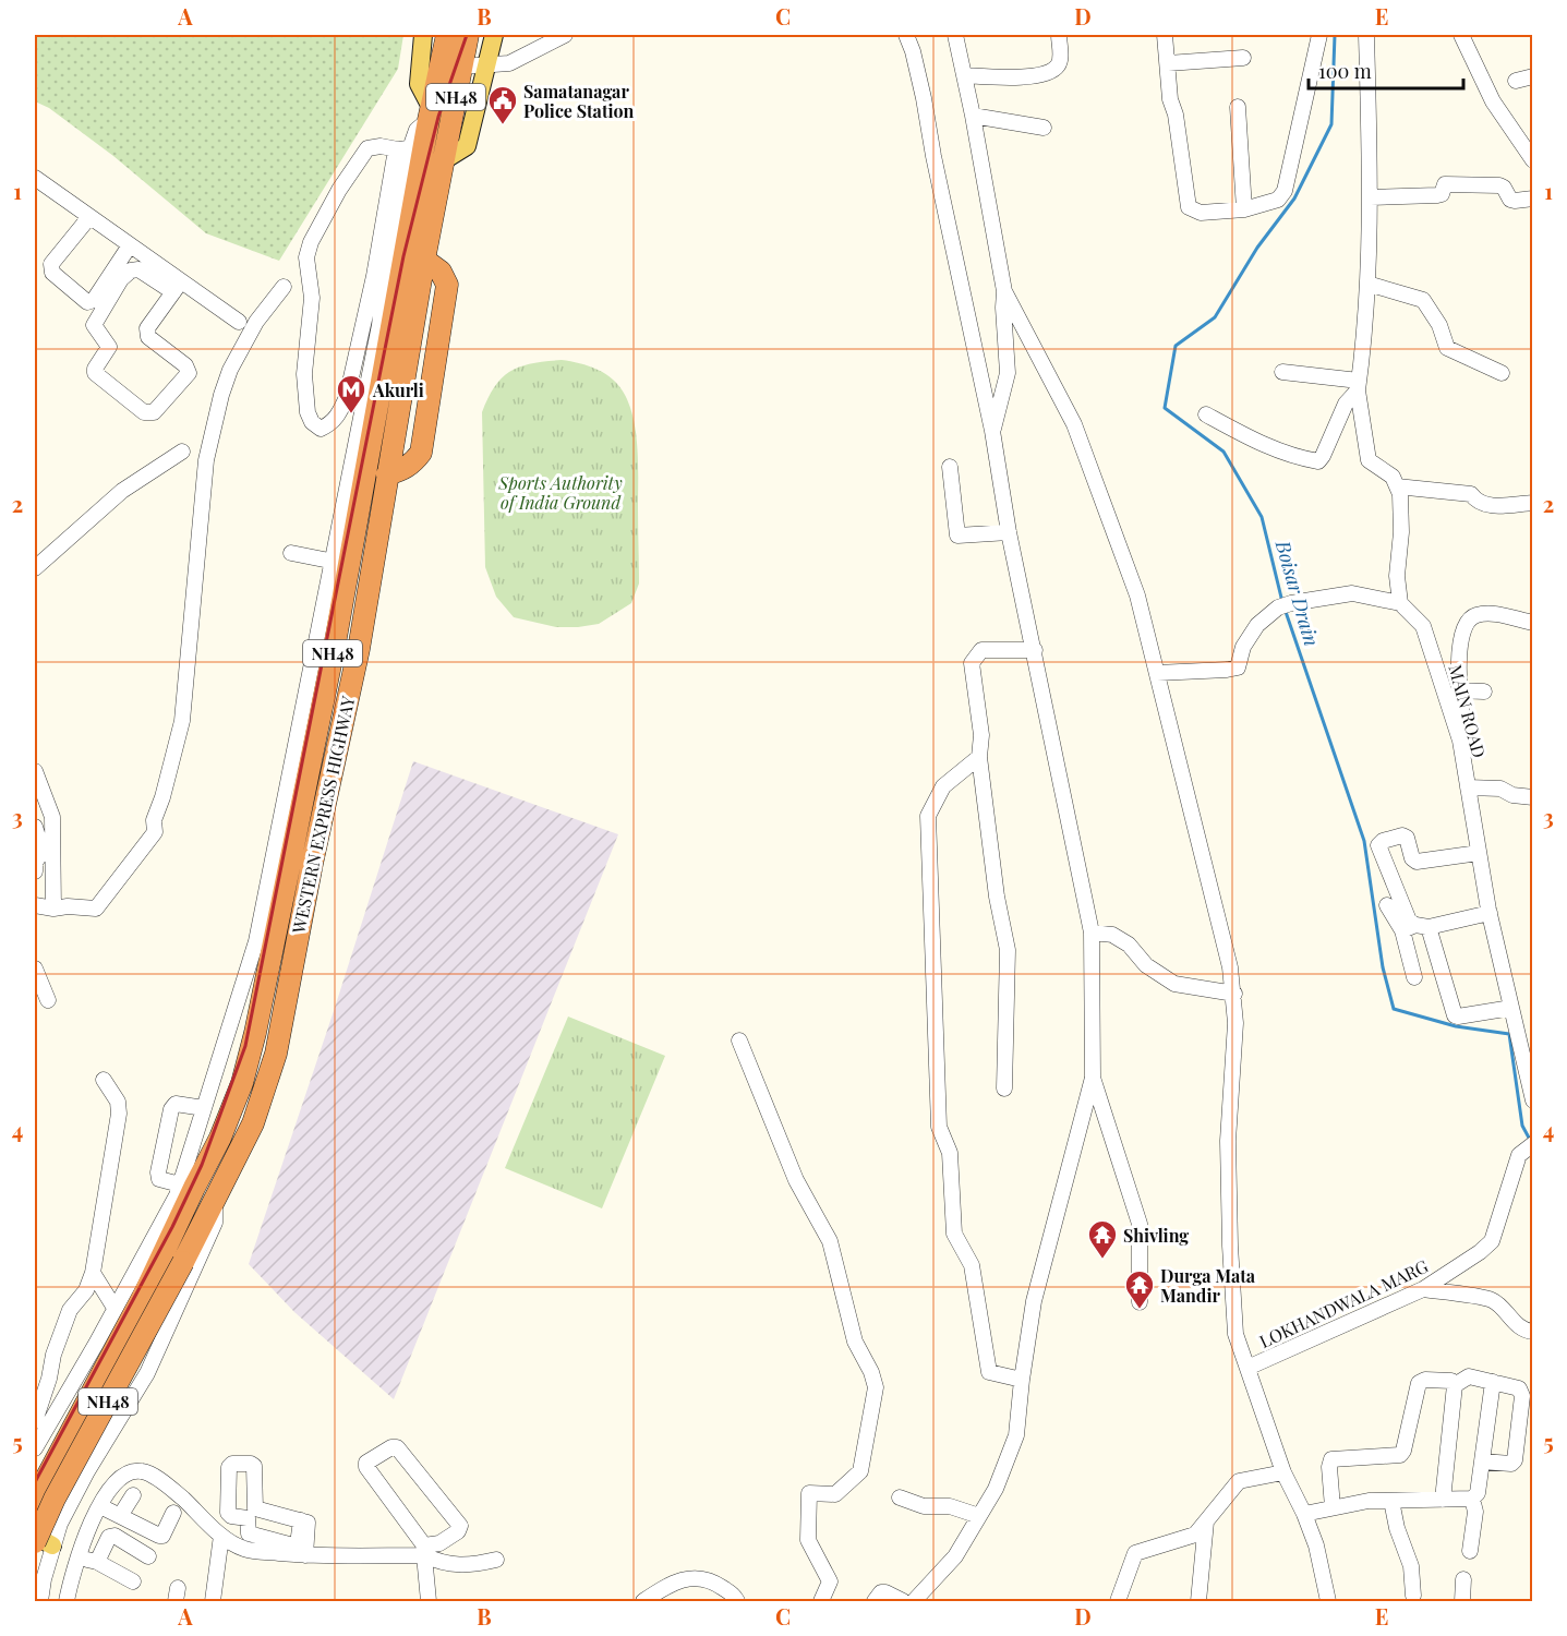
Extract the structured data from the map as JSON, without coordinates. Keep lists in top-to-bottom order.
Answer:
{
  "streets": {
    "highway": ["NH48", "WESTERN EXPRESS HIGHWAY"],
    "street": ["MAIN ROAD", "LOKHANDWALA MARG"]
  },
  "crossings": [
    ["NH48", "WESTERN EXPRESS HIGHWAY"]
  ],
  "water": ["Boisar Drain"],
  "parks": ["Sports Authority of India Ground"],
  "places": {
    "public building": ["Samatanagar Police Station"],
    "metro station": ["Akurli"],
    "temple": ["Shivling", "Durga Mata Mandir"]
  },
  "scale_bar": "100 m",
  "grid": {
    "columns": [
      "A",
      "B",
      "C",
      "D",
      "E"
    ],
    "rows": [
      "1",
      "2",
      "3",
      "4",
      "5"
    ]
  }
}
